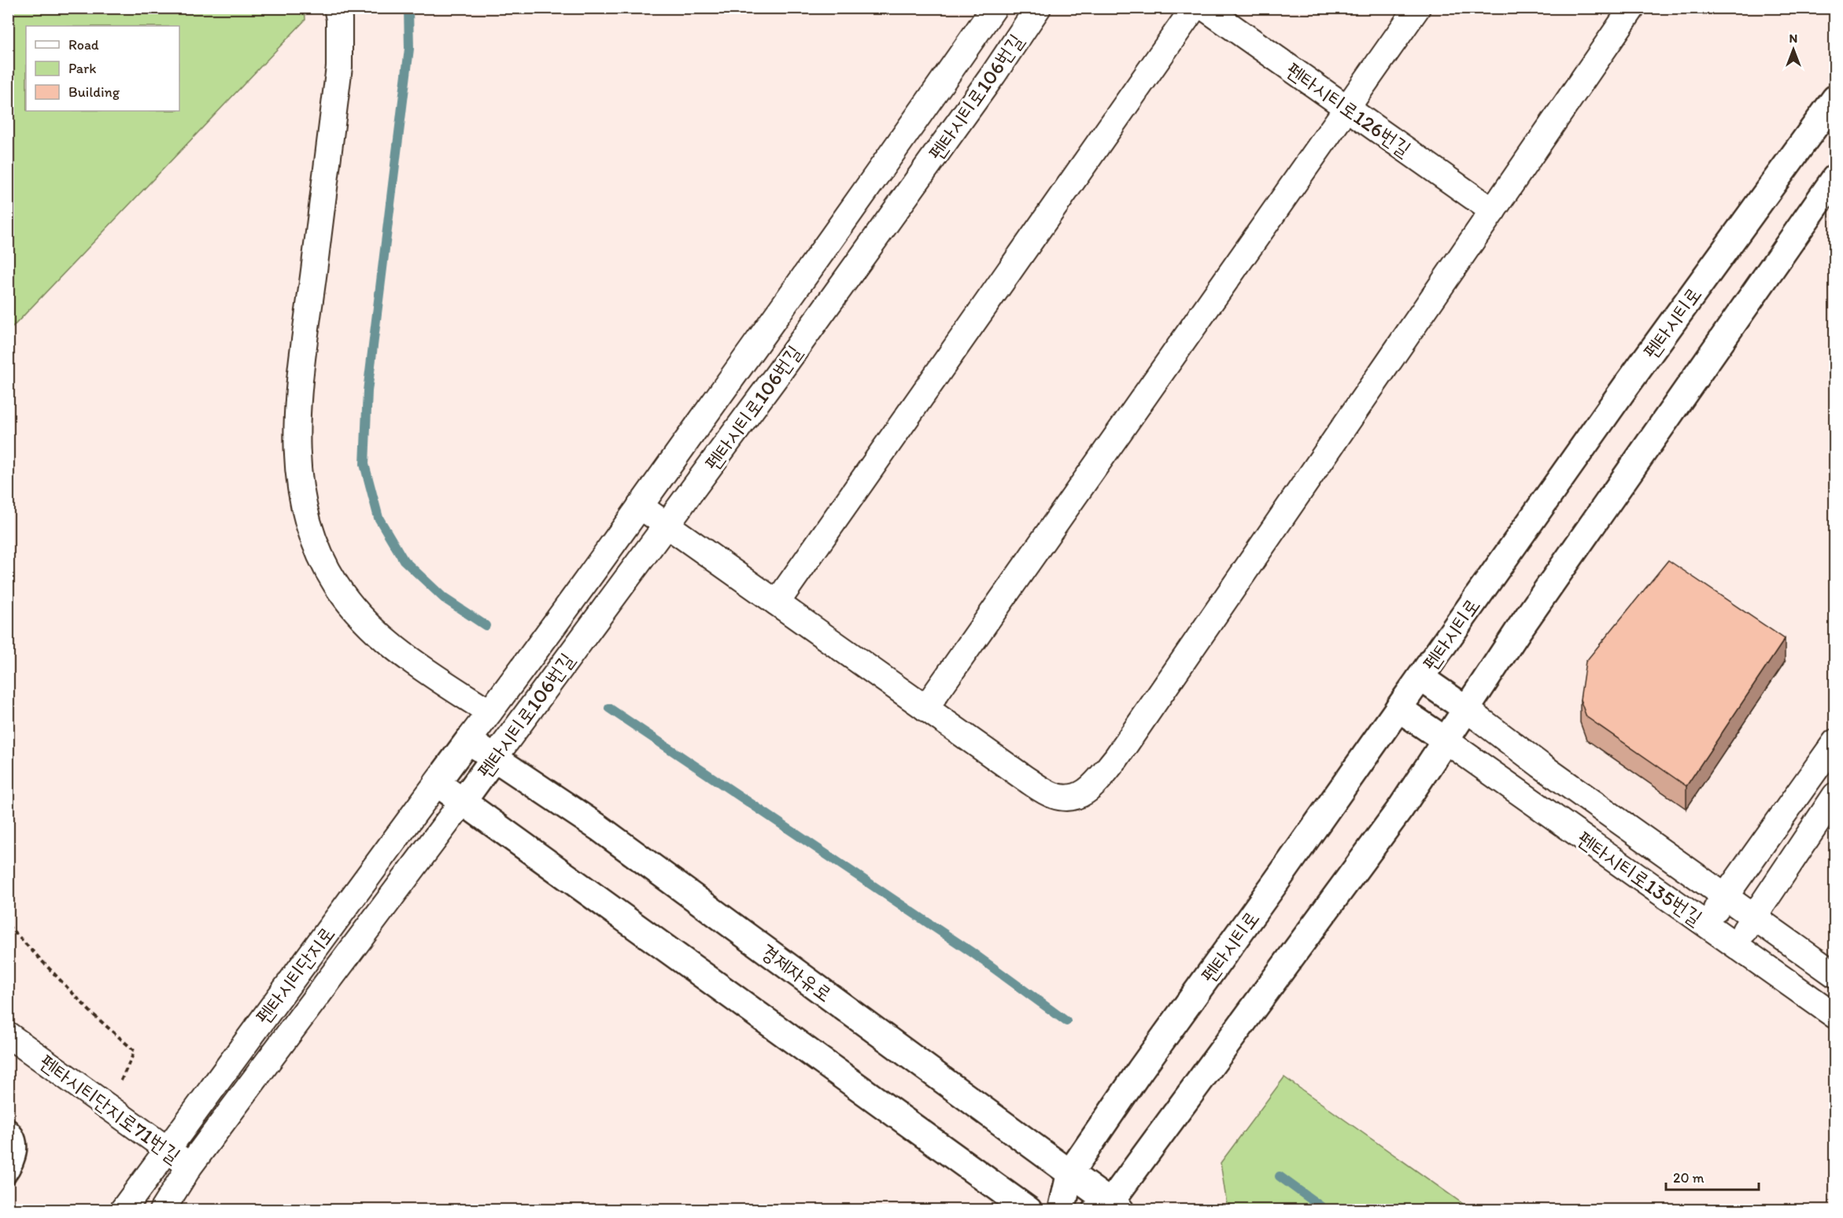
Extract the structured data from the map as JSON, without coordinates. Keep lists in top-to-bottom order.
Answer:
{
  "streets": {
    "street": [
      "펜타시티로106번길",
      "펜타시티로126번길",
      "펜타시티로",
      "펜타시티로135번길",
      "경제자유로",
      "펜타시티단지로",
      "펜타시티단지로71번길"
    ]
  },
  "crossings": [
    ["펜타시티로106번길", "경제자유로"],
    ["펜타시티로106번길", "펜타시티단지로"],
    ["펜타시티로", "경제자유로"],
    ["경제자유로", "펜타시티단지로"],
    ["펜타시티단지로", "펜타시티단지로71번길"]
  ],
  "legend": ["Road", "Park", "Building"],
  "scale_bar": "20 m",
  "north": "top"
}
